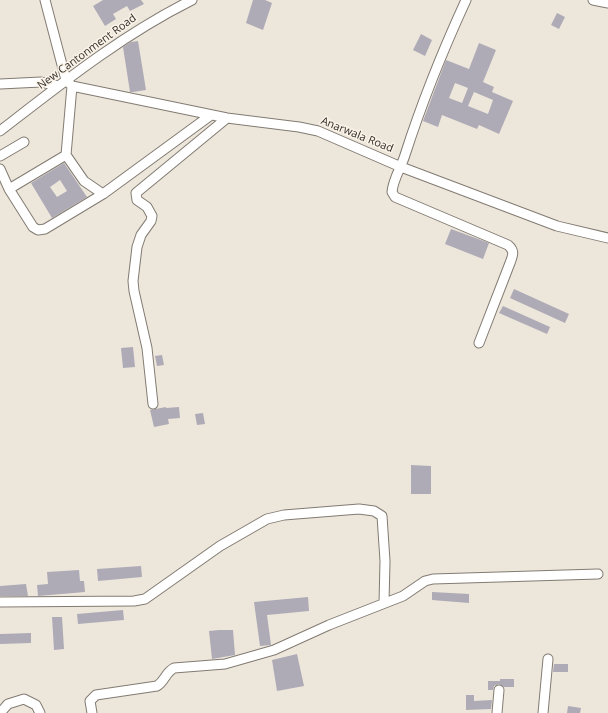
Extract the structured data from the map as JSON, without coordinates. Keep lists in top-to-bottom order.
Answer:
{
  "streets": {
    "street": ["New Cantonment Road", "Anarwala Road"]
  },
  "crossings": [
    ["New Cantonment Road", "Anarwala Road"]
  ]
}
